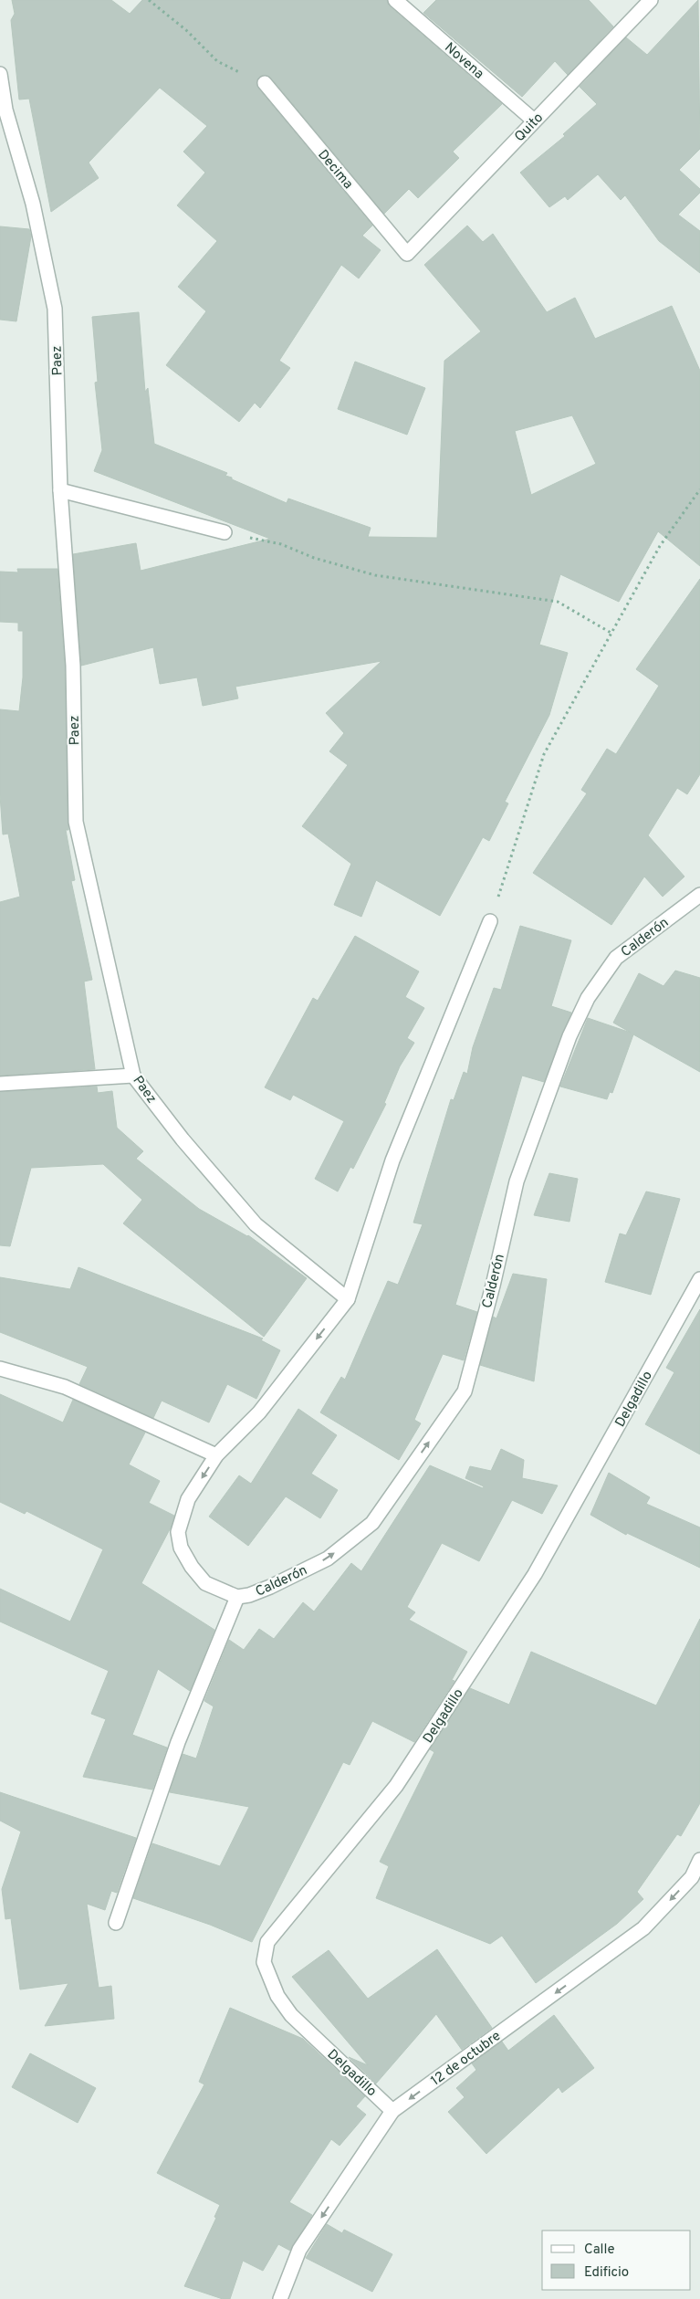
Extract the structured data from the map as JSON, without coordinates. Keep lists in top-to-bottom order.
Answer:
{
  "streets": {
    "street": [
      "Novena",
      "Quito",
      "Decima",
      "Paez",
      "Calderón",
      "Delgadillo",
      "12 de octubre"
    ]
  },
  "crossings": [
    ["Novena", "Quito"],
    ["Quito", "Decima"],
    ["Paez", "Calderón"],
    ["Delgadillo", "12 de octubre"]
  ],
  "one_way": ["12 de octubre"],
  "legend": ["Calle", "Edificio"]
}
